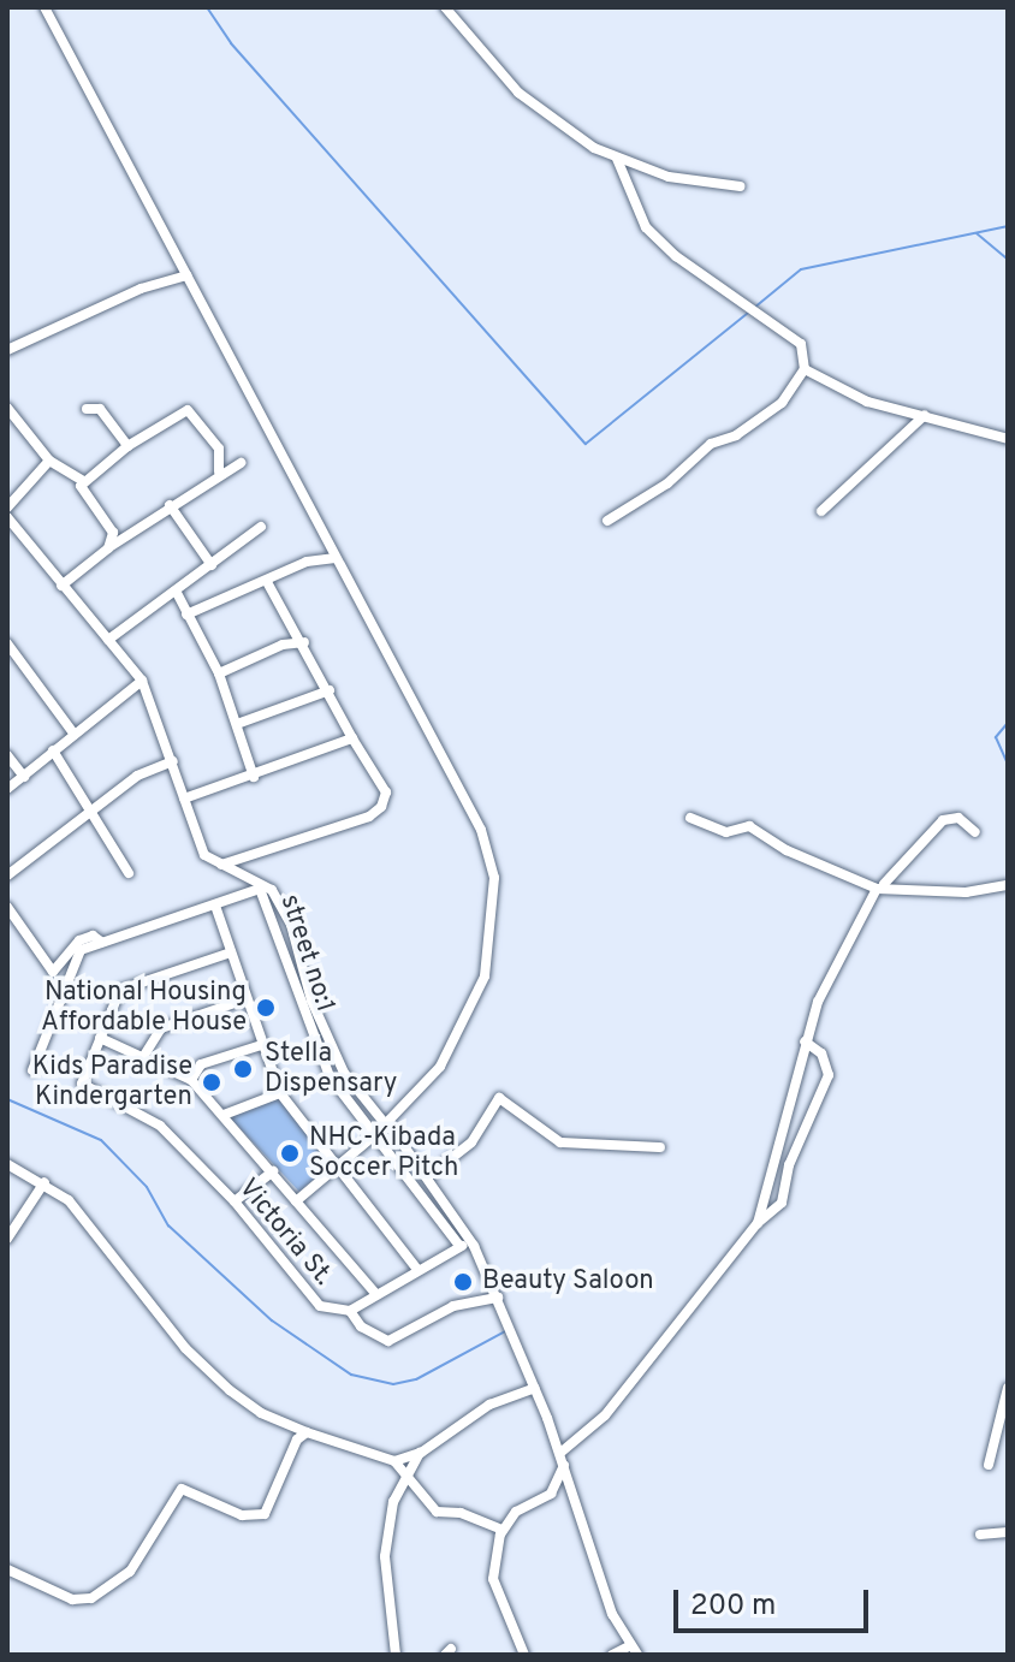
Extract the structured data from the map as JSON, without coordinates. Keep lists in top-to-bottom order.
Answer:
{
  "streets": {
    "street": ["street no:1", "Victoria St."]
  },
  "crossings": [
    ["street no:1", "Victoria St."]
  ],
  "places": [
    "National Housing Affordable House",
    "Stella Dispensary",
    "Kids Paradise Kindergarten",
    "NHC-Kibada Soccer Pitch",
    "Beauty Saloon"
  ],
  "scale_bar": "200 m"
}
